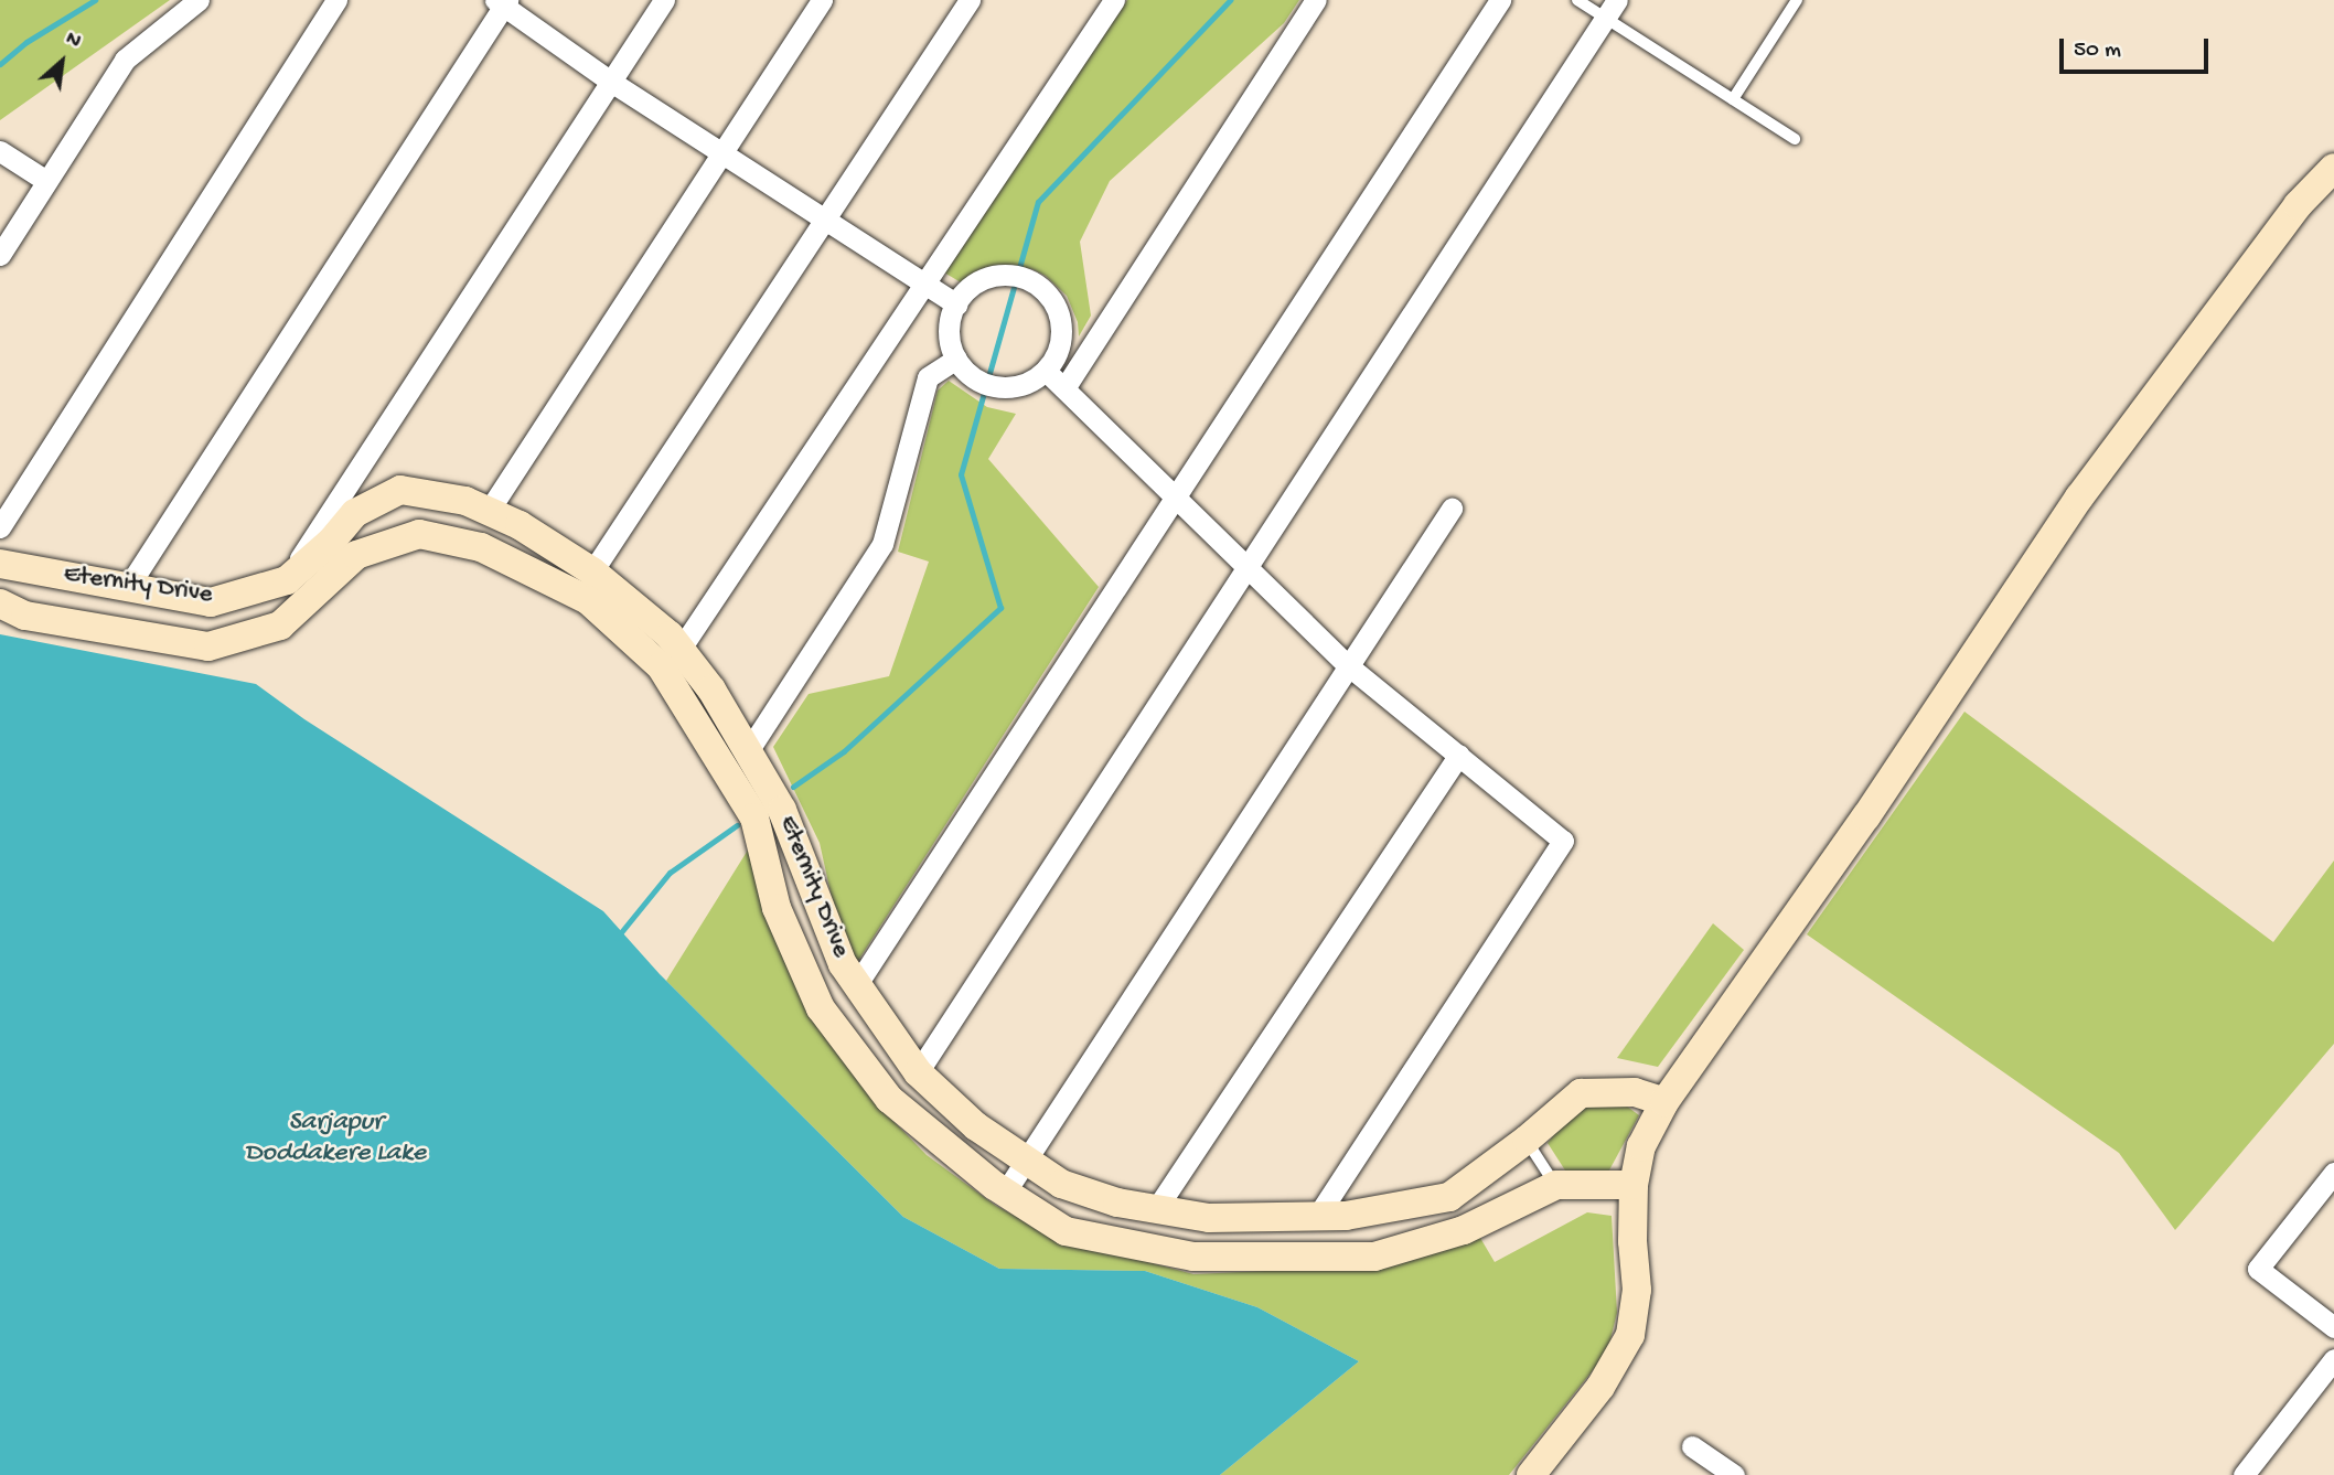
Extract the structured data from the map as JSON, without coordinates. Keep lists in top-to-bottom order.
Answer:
{
  "streets": {
    "street": ["Eternity Drive"]
  },
  "water": ["Sarjapur Doddakere Lake"],
  "scale_bar": "50 m",
  "north": "top right"
}
